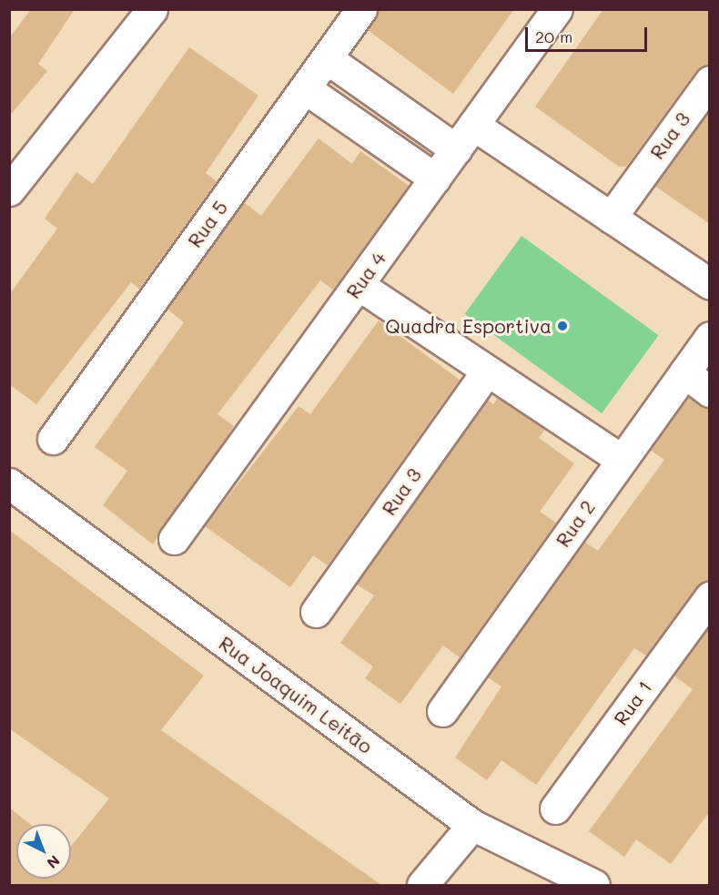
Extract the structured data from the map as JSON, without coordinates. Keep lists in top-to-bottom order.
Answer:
{
  "streets": {
    "street": [
      "Rua 3",
      "Rua 5",
      "Rua 4",
      "Rua 2",
      "Rua Joaquim Leitão",
      "Rua 1"
    ]
  },
  "places": ["Quadra Esportiva"],
  "scale_bar": "20 m",
  "north": "bottom right"
}
